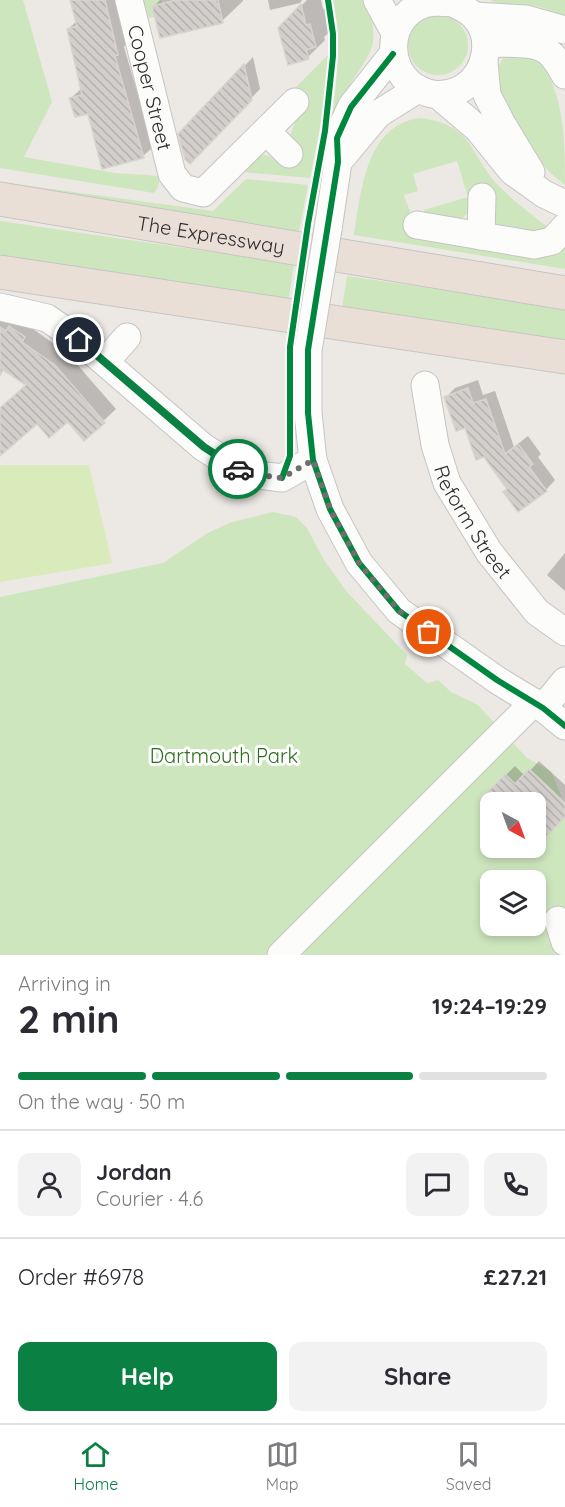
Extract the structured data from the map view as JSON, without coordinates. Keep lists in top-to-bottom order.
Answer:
{
  "streets": {
    "highway": ["The Expressway"],
    "street": ["Cooper Street", "Reform Street"]
  },
  "parks": ["Dartmouth Park"],
  "north": "bottom right",
  "page": {
    "heading": ["2 min", "Arriving in", "19:24–19:29"],
    "panel": [
      "Jordan",
      "Courier · 4.6",
      "Order #6978",
      "£27.21"
    ],
    "bar": "On the way · 50 m",
    "buttons": ["Help", "Share"],
    "tabs": ["Home", "Map", "Saved"]
  }
}
